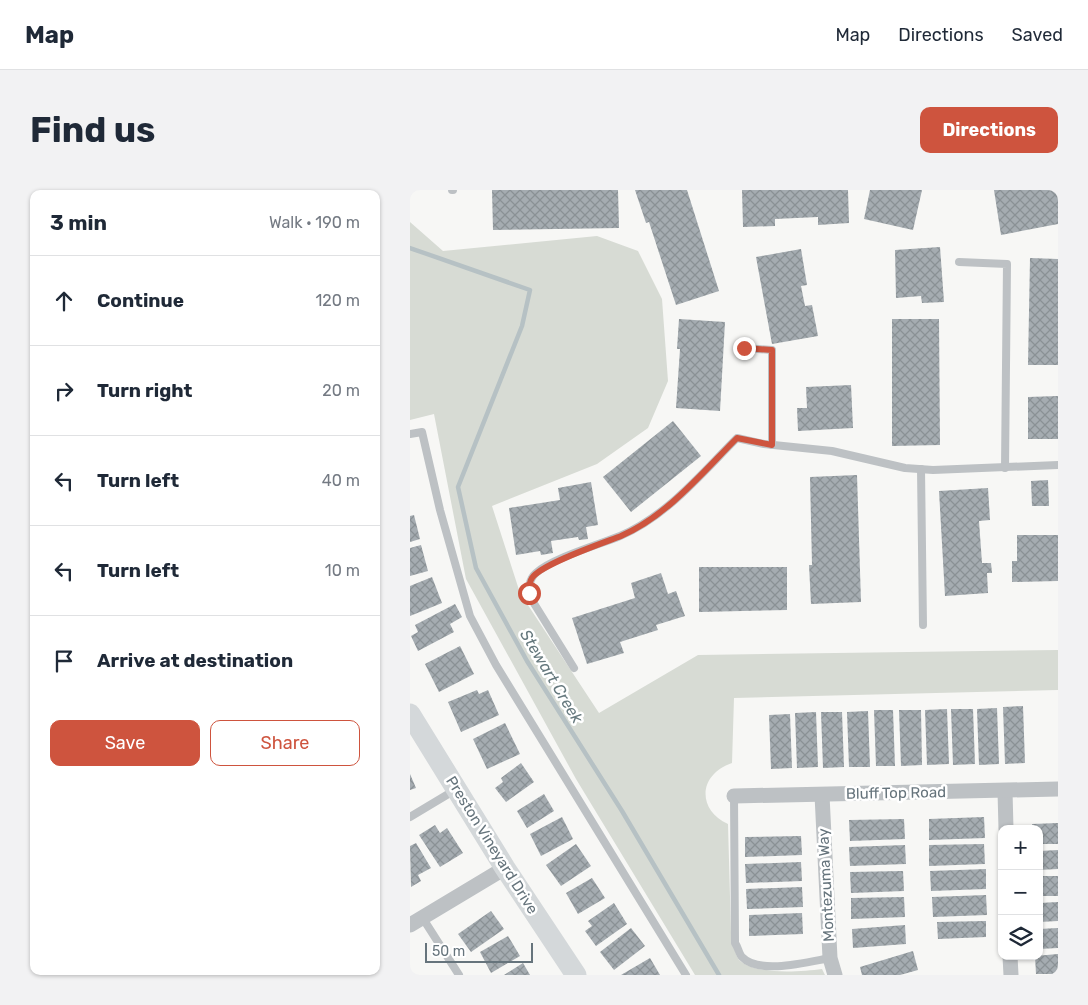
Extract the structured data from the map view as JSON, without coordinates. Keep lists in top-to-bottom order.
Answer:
{
  "streets": {
    "street": ["Bluff Top Road", "Preston Vineyard Drive", "Montezuma Way"]
  },
  "crossings": [
    ["Bluff Top Road", "Montezuma Way"]
  ],
  "water": ["Stewart Creek"],
  "scale_bar": "50 m",
  "page": {
    "header": "Map",
    "nav": ["Map", "Directions", "Saved"],
    "buttons": [
      "Directions",
      ["Save", "Share"]
    ],
    "title": "Find us",
    "heading": ["3 min", "Walk · 190 m"],
    "list": [
      ["Continue", "120 m"],
      ["Turn right", "20 m"],
      ["Turn left", "40 m"],
      ["Turn left", "10 m"],
      "Arrive at destination"
    ],
    "map_buttons": ["+", "−"],
    "scale": "50 m"
  }
}
